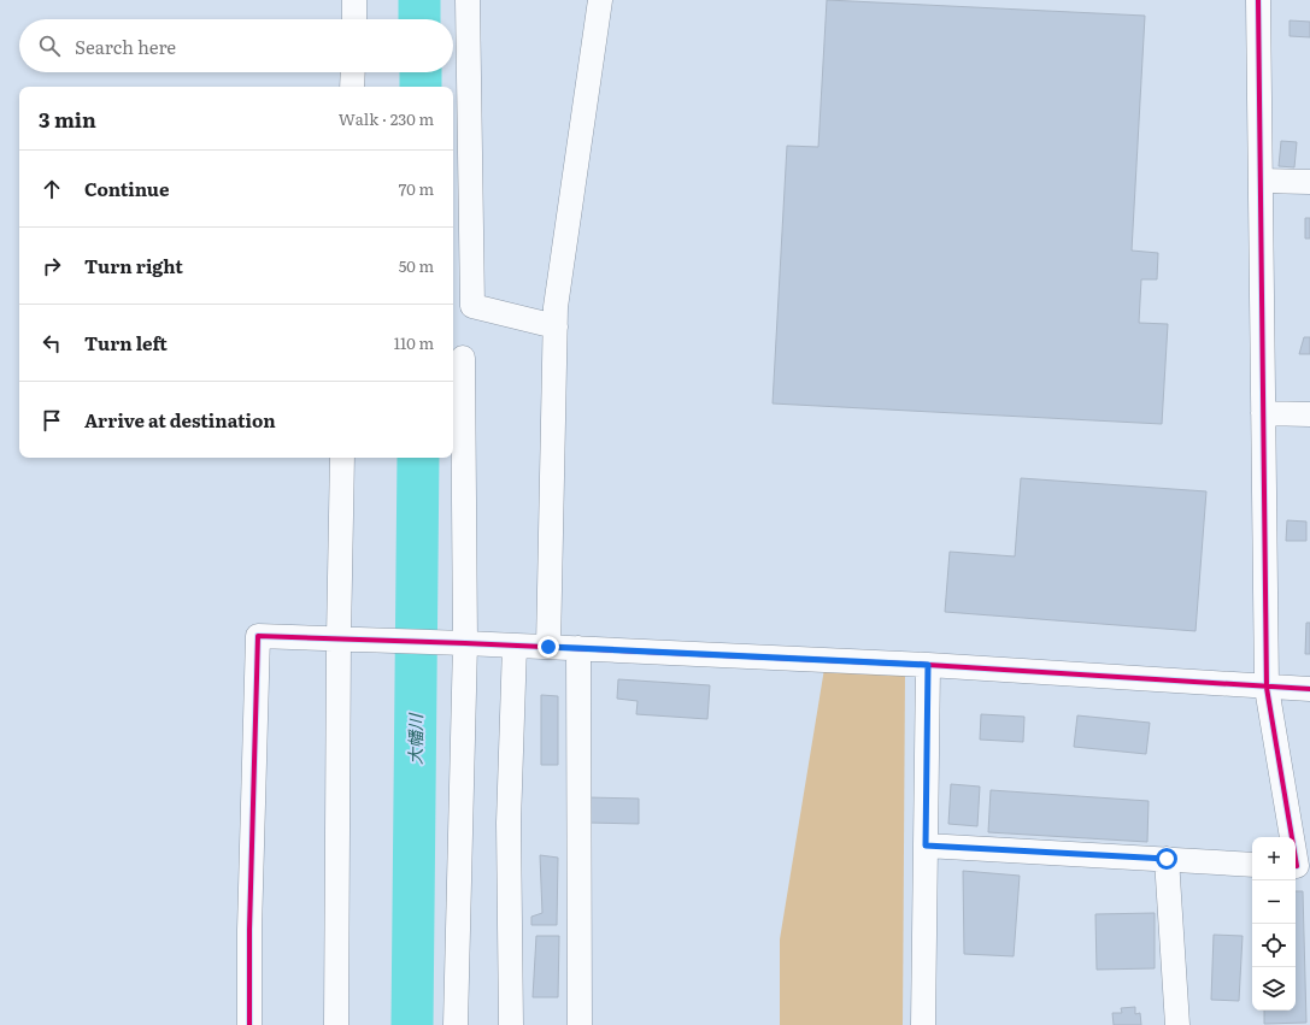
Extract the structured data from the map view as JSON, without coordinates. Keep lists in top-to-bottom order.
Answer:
{
  "water": ["大幡川"],
  "page": {
    "search": "Search here",
    "heading": ["3 min", "Walk · 230 m"],
    "list": [
      ["Continue", "70 m"],
      ["Turn right", "50 m"],
      ["Turn left", "110 m"],
      "Arrive at destination"
    ],
    "map_buttons": ["+", "−"]
  }
}
